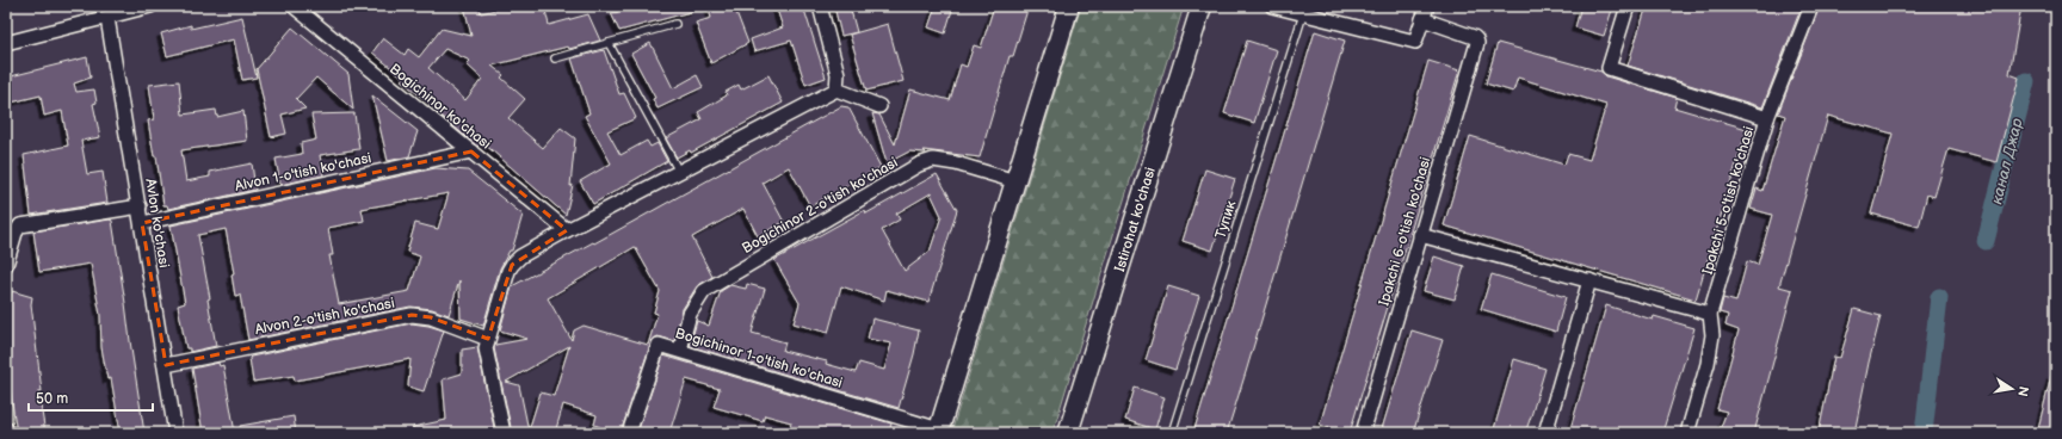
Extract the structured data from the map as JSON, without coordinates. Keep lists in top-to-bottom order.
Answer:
{
  "streets": {
    "main road": ["Istirohat ko'chasi"],
    "street": [
      "Bogichinor ko'chasi",
      "Alvon 1-o'tish ko'chasi",
      "Ipakchi 5-o'tish ko'chasi",
      "Bogichinor 2-o'tish ko'chasi",
      "Avlon ko'chasi",
      "Ipakchi 6-o'tish ko'chasi",
      "Alvon 2-o'tish ko'chasi",
      "Bogichinor 1-o'tish ko'chasi"
    ],
    "lane": ["Тупик"]
  },
  "crossings": [
    ["Bogichinor ko'chasi", "Alvon 1-o'tish ko'chasi"],
    ["Alvon 1-o'tish ko'chasi", "Avlon ko'chasi"],
    ["Bogichinor 2-o'tish ko'chasi", "Bogichinor 1-o'tish ko'chasi"],
    ["Avlon ko'chasi", "Alvon 2-o'tish ko'chasi"]
  ],
  "water": ["канал Джар"],
  "scale_bar": "50 m",
  "north": "right"
}
